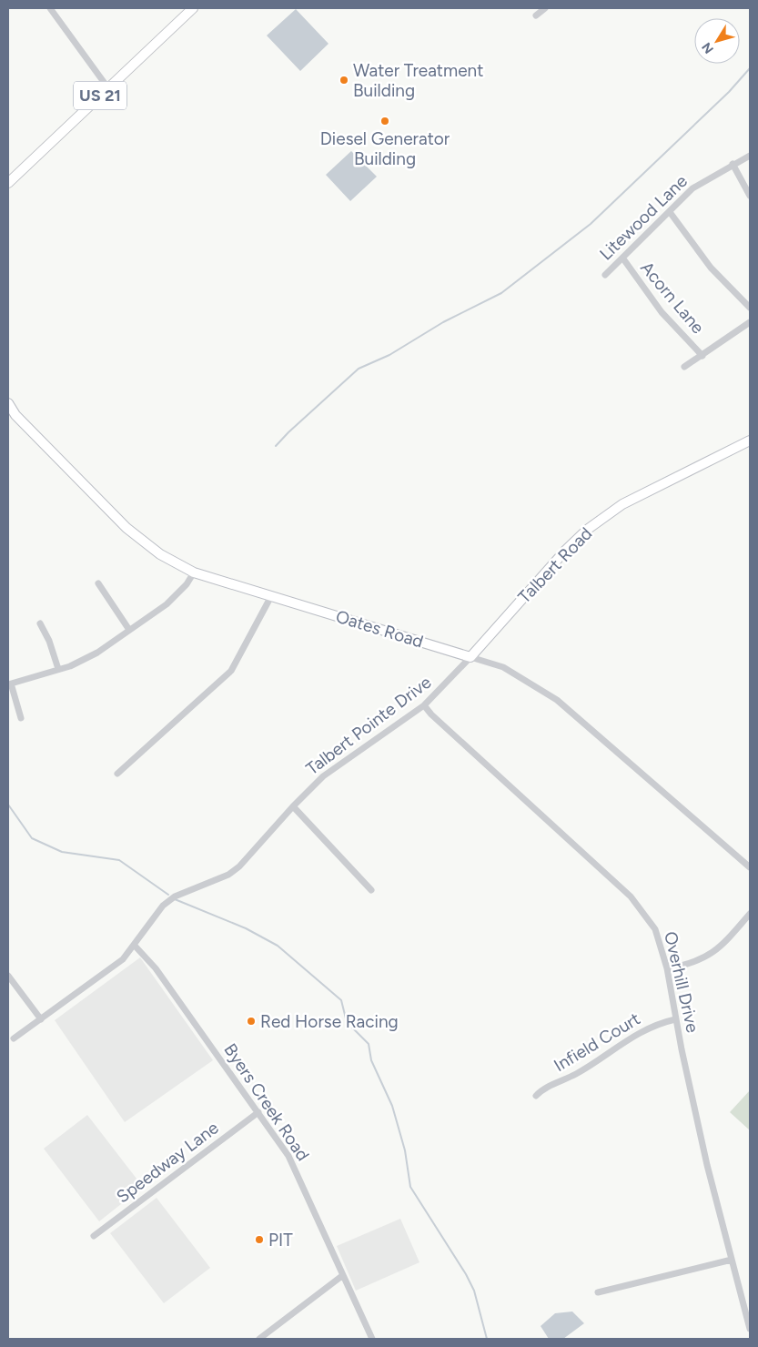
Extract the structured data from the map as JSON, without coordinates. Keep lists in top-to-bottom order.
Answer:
{
  "streets": {
    "street": [
      "US 21",
      "Litewood Lane",
      "Acorn Lane",
      "Talbert Road",
      "Oates Road",
      "Talbert Pointe Drive",
      "Overhill Drive",
      "Infield Court",
      "Byers Creek Road",
      "Speedway Lane"
    ]
  },
  "crossings": [
    ["Litewood Lane", "Acorn Lane"],
    ["Talbert Road", "Oates Road"],
    ["Talbert Road", "Talbert Pointe Drive"],
    ["Oates Road", "Talbert Pointe Drive"],
    ["Talbert Pointe Drive", "Overhill Drive"],
    ["Talbert Pointe Drive", "Byers Creek Road"],
    ["Overhill Drive", "Infield Court"],
    ["Byers Creek Road", "Speedway Lane"]
  ],
  "places": [
    "Water Treatment Building",
    "Diesel Generator Building",
    "Red Horse Racing",
    "PIT"
  ],
  "north": "bottom left"
}
